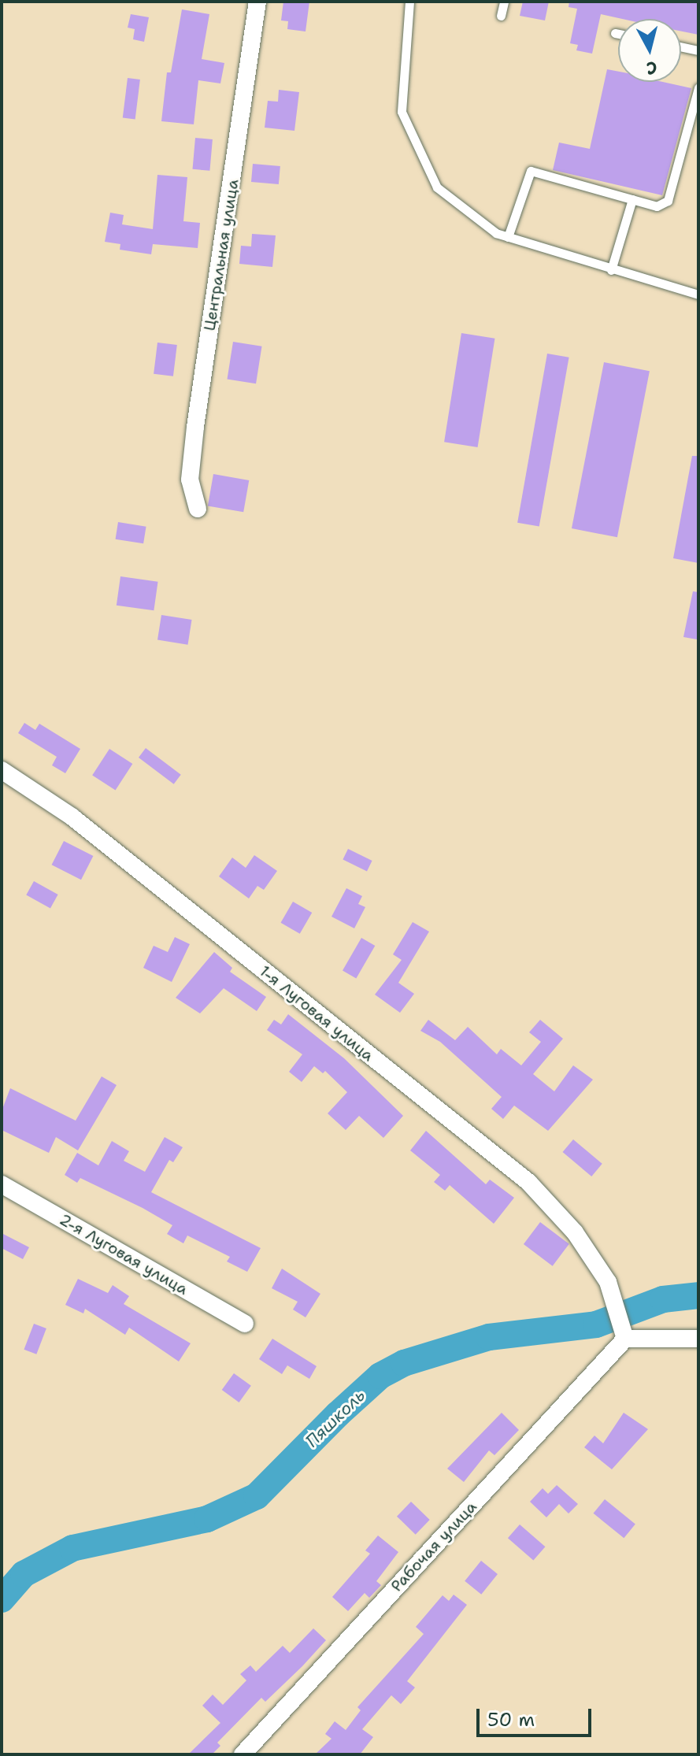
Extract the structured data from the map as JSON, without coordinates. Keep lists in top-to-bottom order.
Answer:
{
  "streets": {
    "street": [
      "Центральная улица",
      "1-я Луговая улица",
      "2-я Луговая улица",
      "Рабочая улица"
    ]
  },
  "crossings": [
    ["1-я Луговая улица", "Рабочая улица"]
  ],
  "water": ["Пяшколь"],
  "scale_bar": "50 m",
  "north": "bottom"
}
